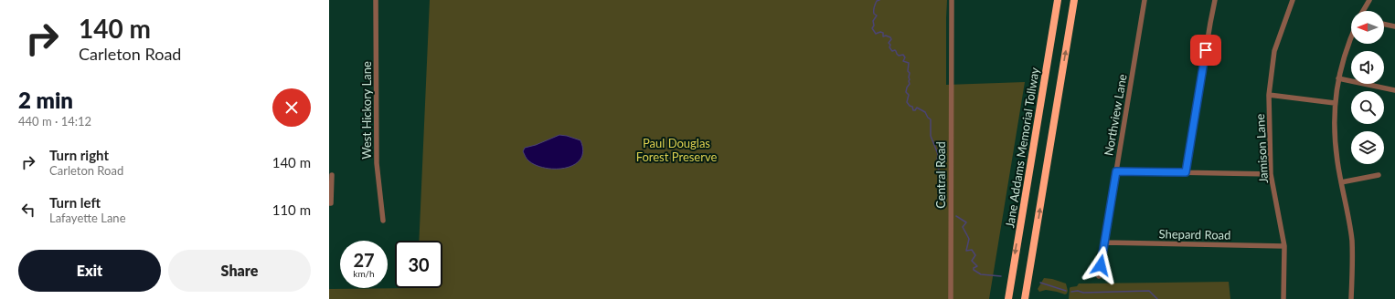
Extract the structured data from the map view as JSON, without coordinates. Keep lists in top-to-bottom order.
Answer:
{
  "streets": {
    "highway": ["Jane Addams Memorial Tollway"],
    "street": [
      "West Hickory Lane",
      "Northview Lane",
      "Jamison Lane",
      "Central Road",
      "Shepard Road"
    ]
  },
  "crossings": [
    ["Northview Lane", "Shepard Road"],
    ["Jamison Lane", "Shepard Road"]
  ],
  "parks": ["Paul Douglas Forest Preserve"],
  "north": "left",
  "page": {
    "turn": ["140 m", "Carleton Road"],
    "heading": ["2 min", "440 m · 14:12"],
    "list": [
      {
        "name": "Turn right",
        "note": "Carleton Road",
        "value": "140 m"
      },
      {
        "name": "Turn left",
        "note": "Lafayette Lane",
        "value": "110 m"
      }
    ],
    "speed": "27 km/h",
    "limit": "30",
    "buttons": ["Exit", "Share"]
  }
}
